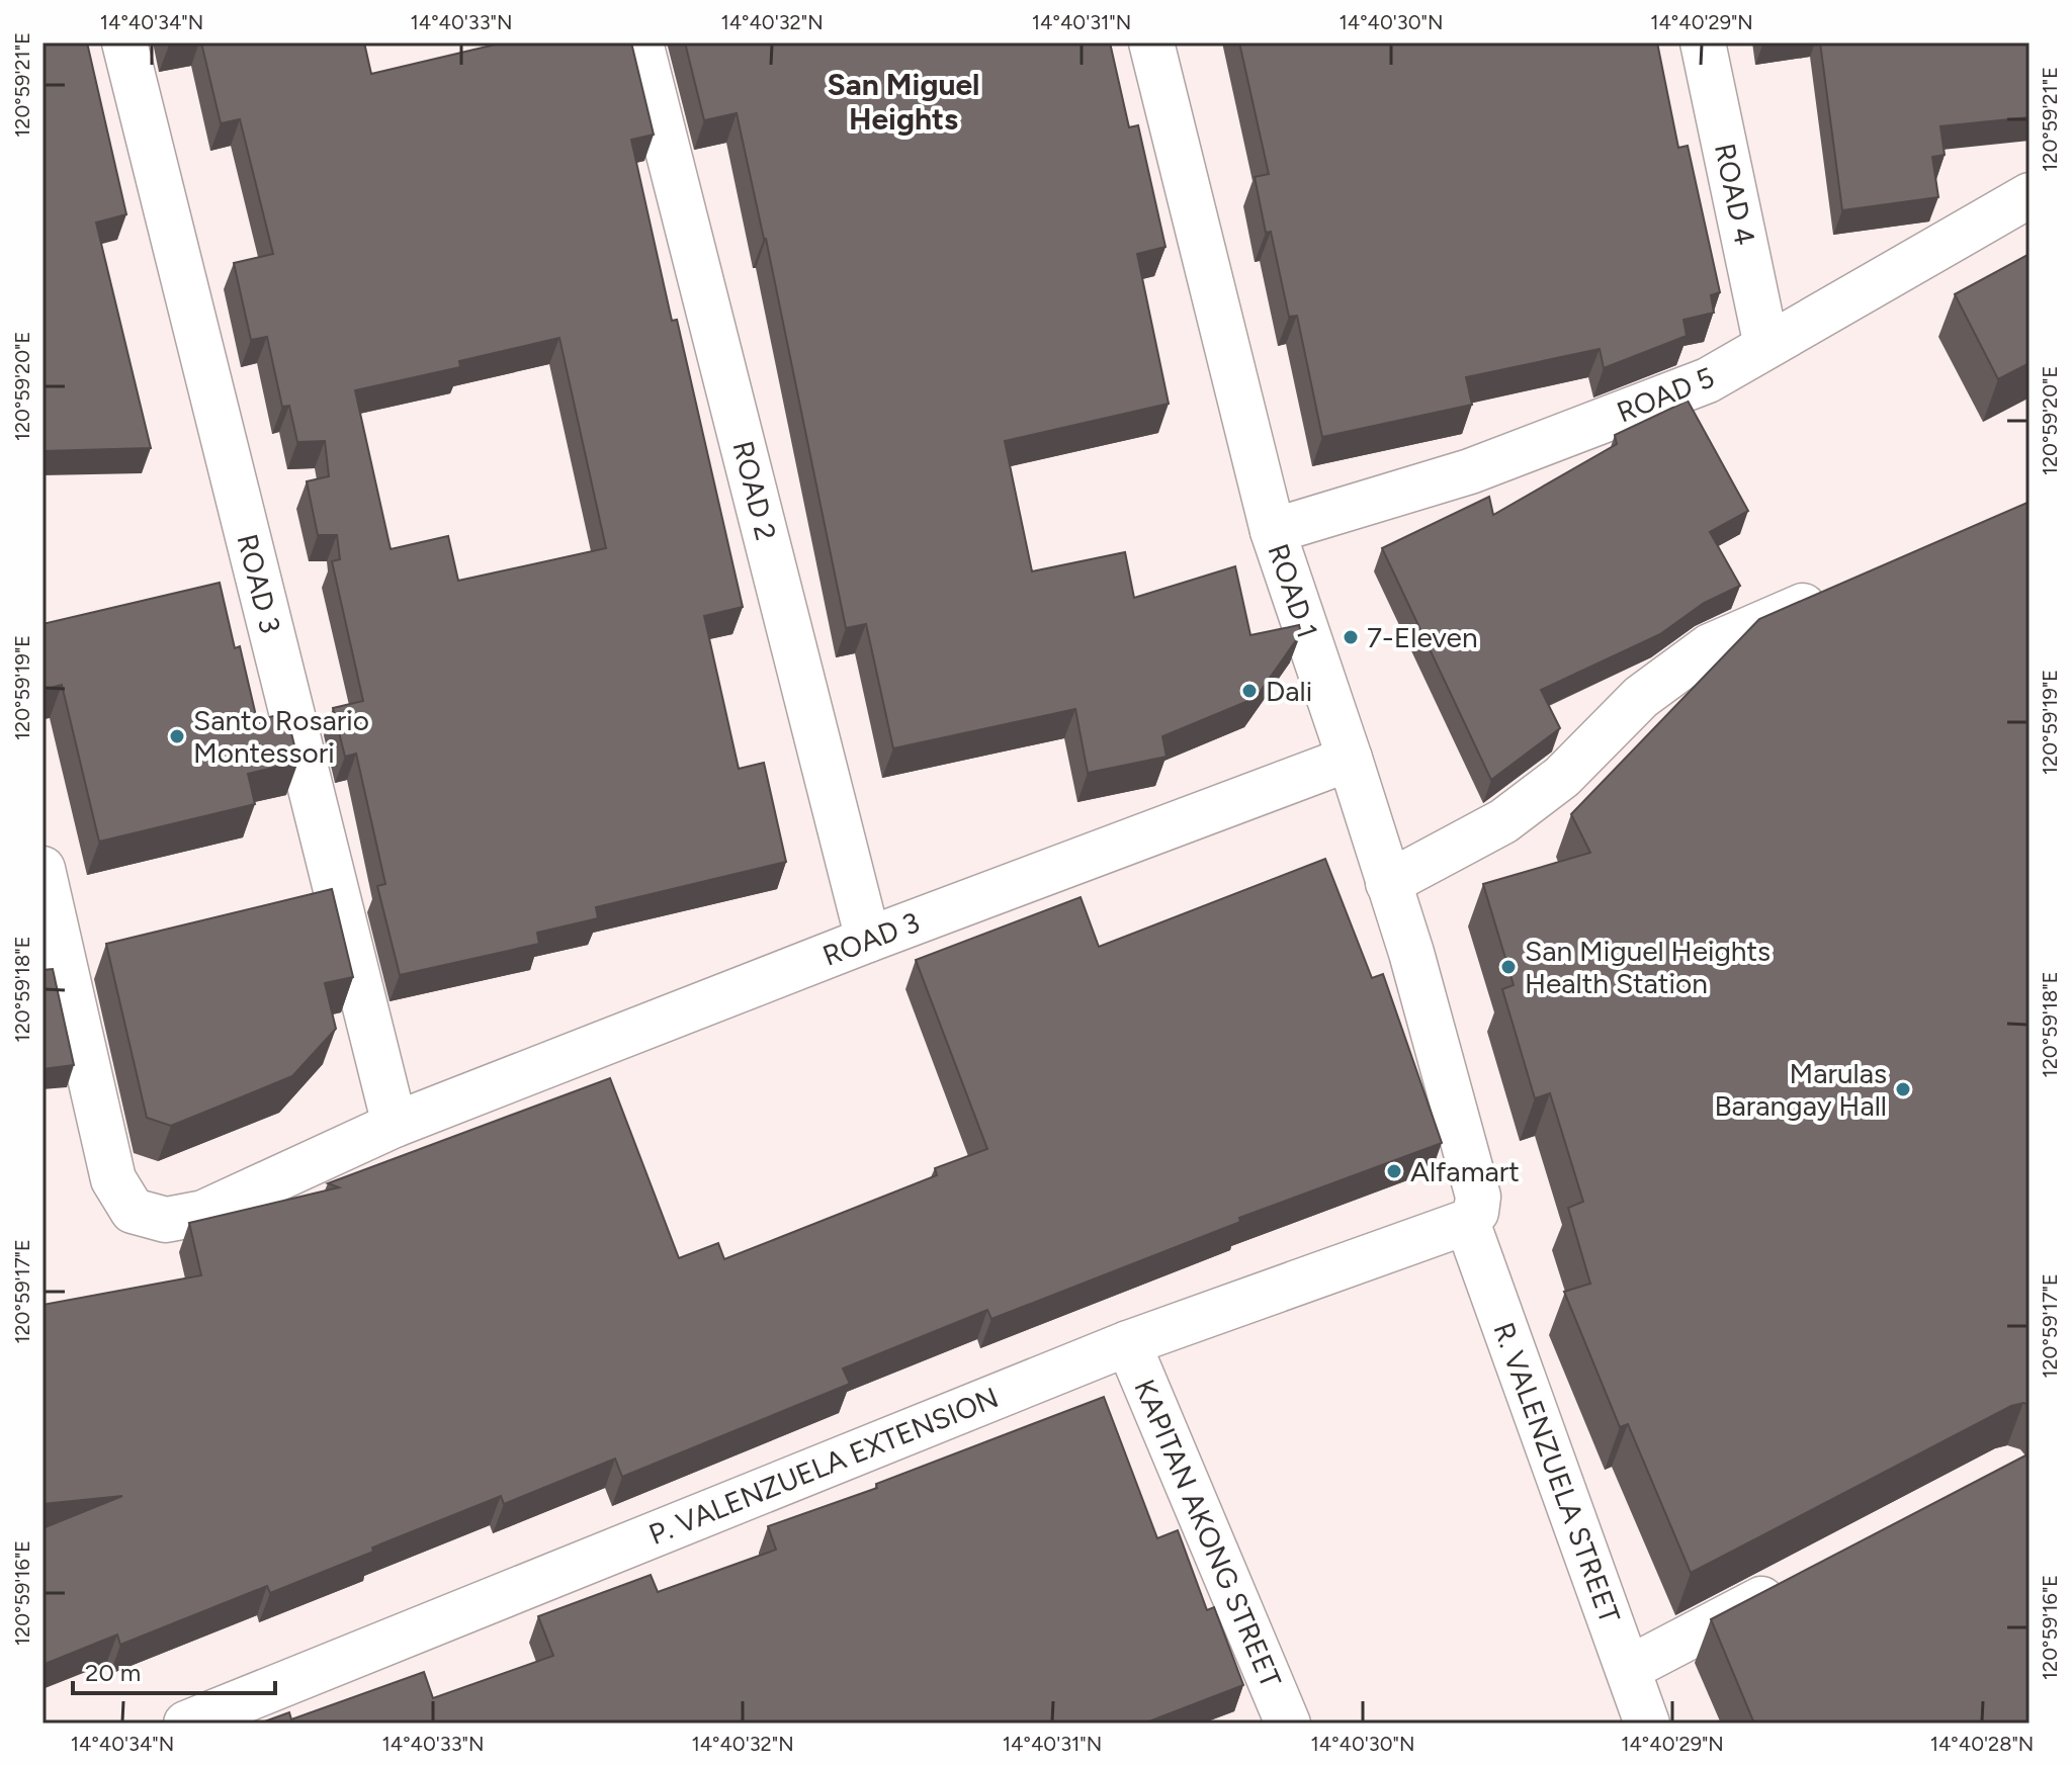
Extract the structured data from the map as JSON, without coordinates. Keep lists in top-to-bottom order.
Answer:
{
  "streets": {
    "street": [
      "ROAD 4",
      "ROAD 5",
      "ROAD 2",
      "ROAD 3",
      "ROAD 1",
      "P. VALENZUELA EXTENSION",
      "R. VALENZUELA STREET",
      "KAPITAN AKONG STREET"
    ]
  },
  "crossings": [
    ["ROAD 4", "ROAD 5"],
    ["ROAD 5", "ROAD 1"],
    ["ROAD 2", "ROAD 3"],
    ["ROAD 3", "ROAD 1"],
    ["ROAD 1", "P. VALENZUELA EXTENSION"],
    ["ROAD 1", "R. VALENZUELA STREET"],
    ["P. VALENZUELA EXTENSION", "R. VALENZUELA STREET"],
    ["P. VALENZUELA EXTENSION", "KAPITAN AKONG STREET"]
  ],
  "districts": ["San Miguel Heights"],
  "places": [
    "7-Eleven",
    "Dali",
    "Santo Rosario Montessori",
    "San Miguel Heights Health Station",
    "Marulas Barangay Hall",
    "Alfamart"
  ],
  "scale_bar": "20 m",
  "coordinates": [
    "14°40'34\"N",
    "14°40'33\"N",
    "14°40'32\"N",
    "14°40'31\"N",
    "14°40'30\"N",
    "14°40'29\"N",
    "120°59'21\"E",
    "120°59'20\"E",
    "120°59'19\"E",
    "120°59'18\"E",
    "120°59'17\"E",
    "120°59'16\"E",
    "14°40'28\"N"
  ]
}
